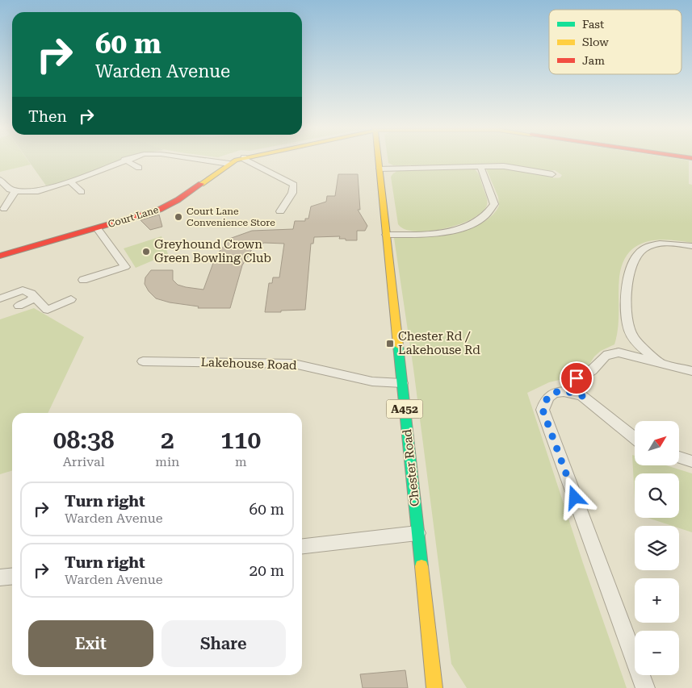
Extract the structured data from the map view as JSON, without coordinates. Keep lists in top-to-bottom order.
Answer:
{
  "streets": {
    "main road": ["Court Lane", "A452", "Chester Road"],
    "street": ["Lakehouse Road"]
  },
  "crossings": [
    ["Lakehouse Road", "Chester Road"]
  ],
  "places": {
    "other": ["Court Lane Convenience Store", "Greyhound Crown Green Bowling Club"],
    "transit": ["Chester Rd / Lakehouse Rd"]
  },
  "legend": ["Fast", "Slow", "Jam"],
  "north": "top right",
  "page": {
    "turn": ["60 m", "Warden Avenue"],
    "then": "Then",
    "eta": [
      "08:38",
      "Arrival",
      "2",
      "min",
      "110",
      "m"
    ],
    "map_buttons": ["+", "−"],
    "list": [
      {
        "name": "Turn right",
        "note": "Warden Avenue",
        "value": "60 m"
      },
      {
        "name": "Turn right",
        "note": "Warden Avenue",
        "value": "20 m"
      }
    ],
    "buttons": ["Exit", "Share"]
  }
}
